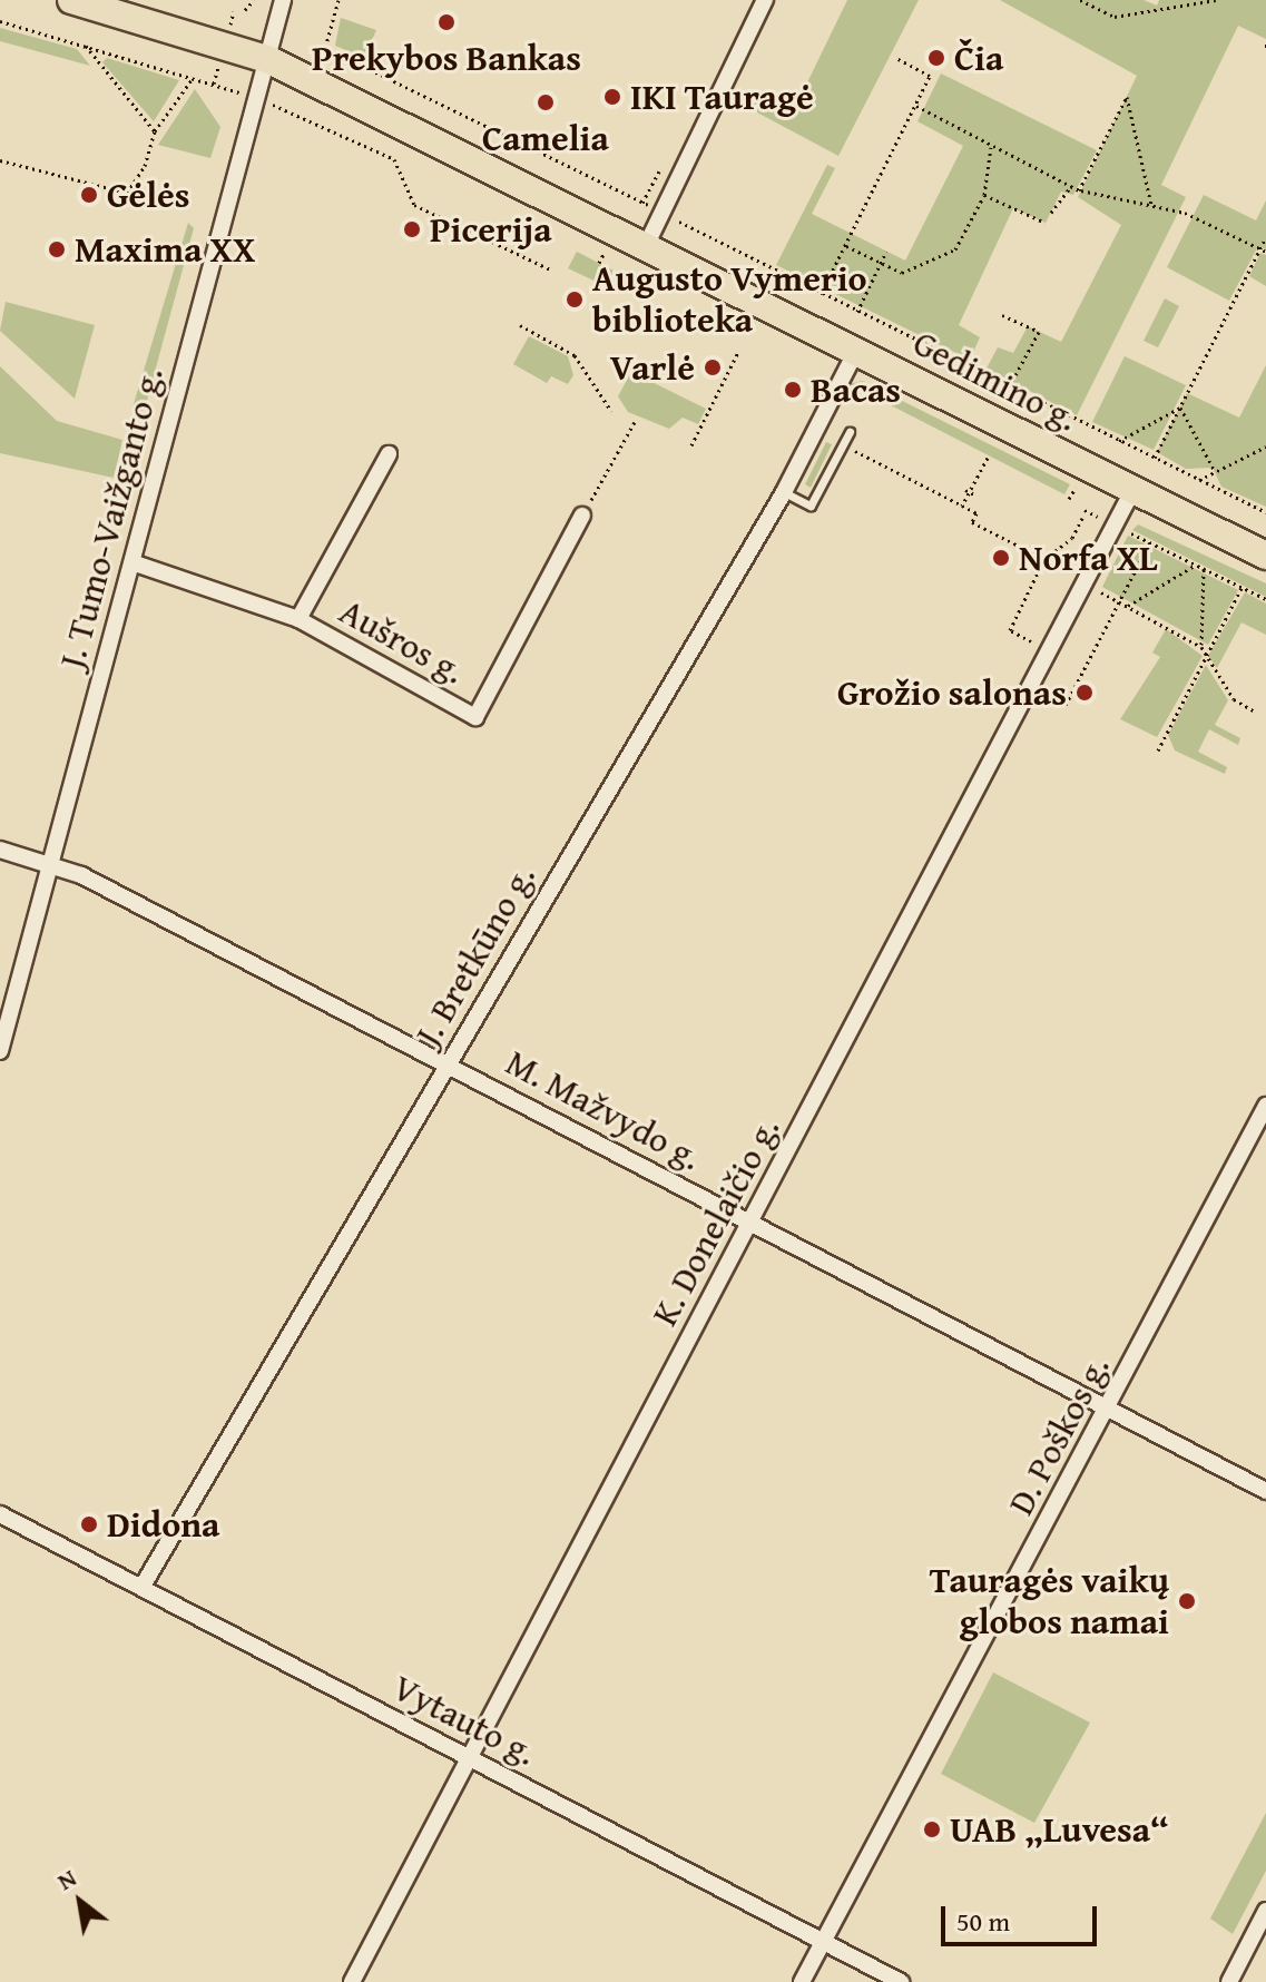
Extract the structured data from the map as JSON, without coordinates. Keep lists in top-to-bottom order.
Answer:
{
  "streets": {
    "main road": ["Gedimino g."],
    "street": [
      "J. Tumo-Vaižganto g.",
      "Aušros g.",
      "J. Bretkūno g.",
      "M. Mažvydo g.",
      "K. Donelaičio g.",
      "D. Poškos g.",
      "Vytauto g."
    ]
  },
  "crossings": [
    ["Gedimino g.", "J. Tumo-Vaižganto g."],
    ["Gedimino g.", "J. Bretkūno g."],
    ["Gedimino g.", "K. Donelaičio g."],
    ["J. Tumo-Vaižganto g.", "Aušros g."],
    ["J. Tumo-Vaižganto g.", "M. Mažvydo g."],
    ["J. Bretkūno g.", "M. Mažvydo g."],
    ["J. Bretkūno g.", "Vytauto g."],
    ["M. Mažvydo g.", "K. Donelaičio g."],
    ["M. Mažvydo g.", "D. Poškos g."],
    ["K. Donelaičio g.", "Vytauto g."],
    ["D. Poškos g.", "Vytauto g."]
  ],
  "places": [
    "Prekybos Bankas",
    "Čia",
    "IKI Tauragė",
    "Camelia",
    "Gėlės",
    "Picerija",
    "Maxima XX",
    "Augusto Vymerio biblioteka",
    "Varlė",
    "Bacas",
    "Norfa XL",
    "Grožio salonas",
    "Didona",
    "Tauragės vaikų globos namai",
    "UAB „Luvesa“"
  ],
  "scale_bar": "50 m",
  "north": "top left"
}
